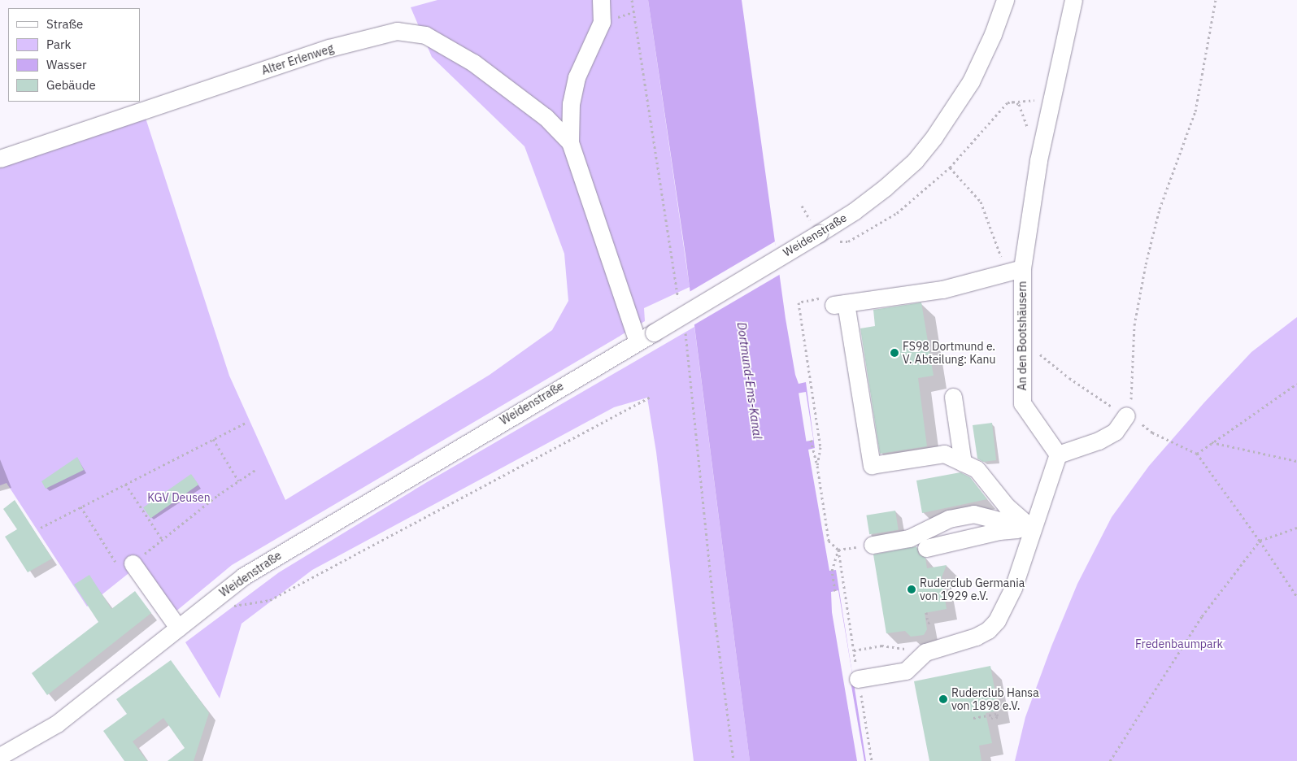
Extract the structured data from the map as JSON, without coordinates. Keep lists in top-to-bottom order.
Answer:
{
  "streets": {
    "street": ["Alter Erlenweg", "Weidenstraße", "An den Bootshäusern"]
  },
  "water": ["Dortmund-Ems-Kanal"],
  "parks": ["KGV Deusen", "Fredenbaumpark"],
  "places": ["FS98 Dortmund e. V. Abteilung: Kanu", "Ruderclub Germania von 1929 e.V.", "Ruderclub Hansa von 1898 e.V."],
  "legend": [
    "Straße",
    "Park",
    "Wasser",
    "Gebäude"
  ]
}
